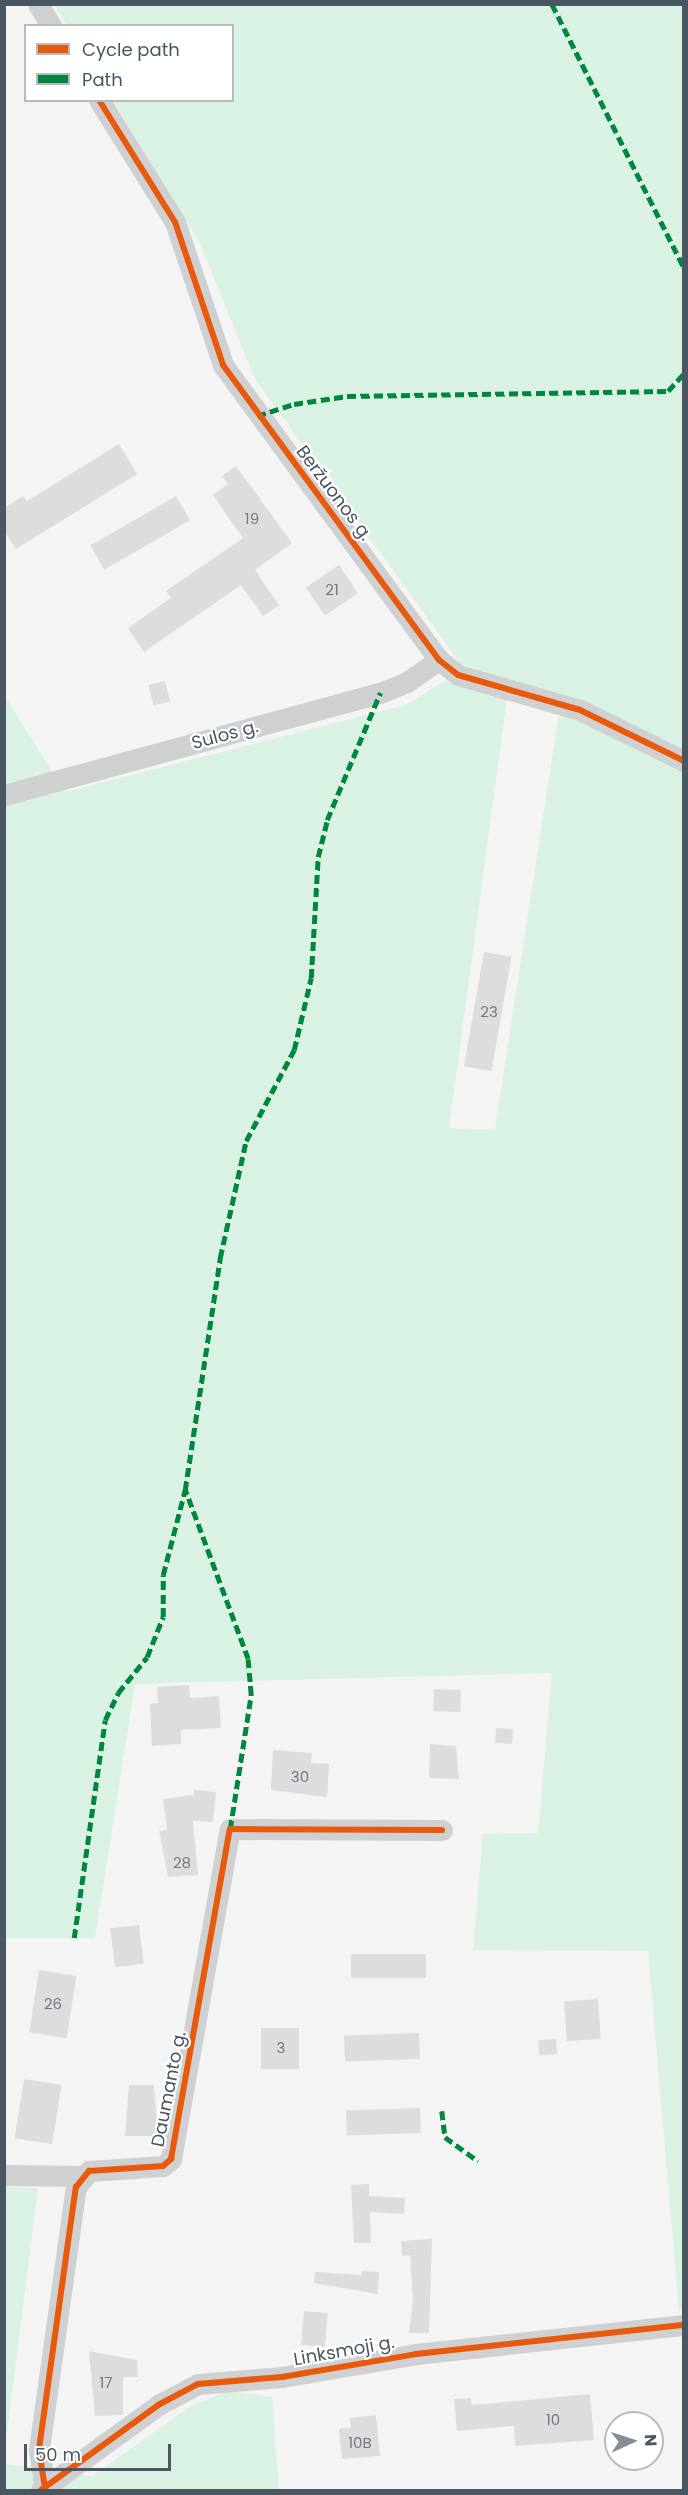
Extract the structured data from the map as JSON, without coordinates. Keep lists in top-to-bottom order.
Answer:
{
  "streets": {
    "street": [
      "Beržuonos g.",
      "Sulos g.",
      "Daumanto g.",
      "Linksmoji g."
    ]
  },
  "crossings": [
    ["Beržuonos g.", "Sulos g."]
  ],
  "house_numbers": [
    "19",
    "21",
    "23",
    "30",
    "28",
    "26",
    "3",
    "17",
    "10",
    "10B"
  ],
  "legend": ["Cycle path", "Path"],
  "scale_bar": "50 m",
  "north": "right"
}
